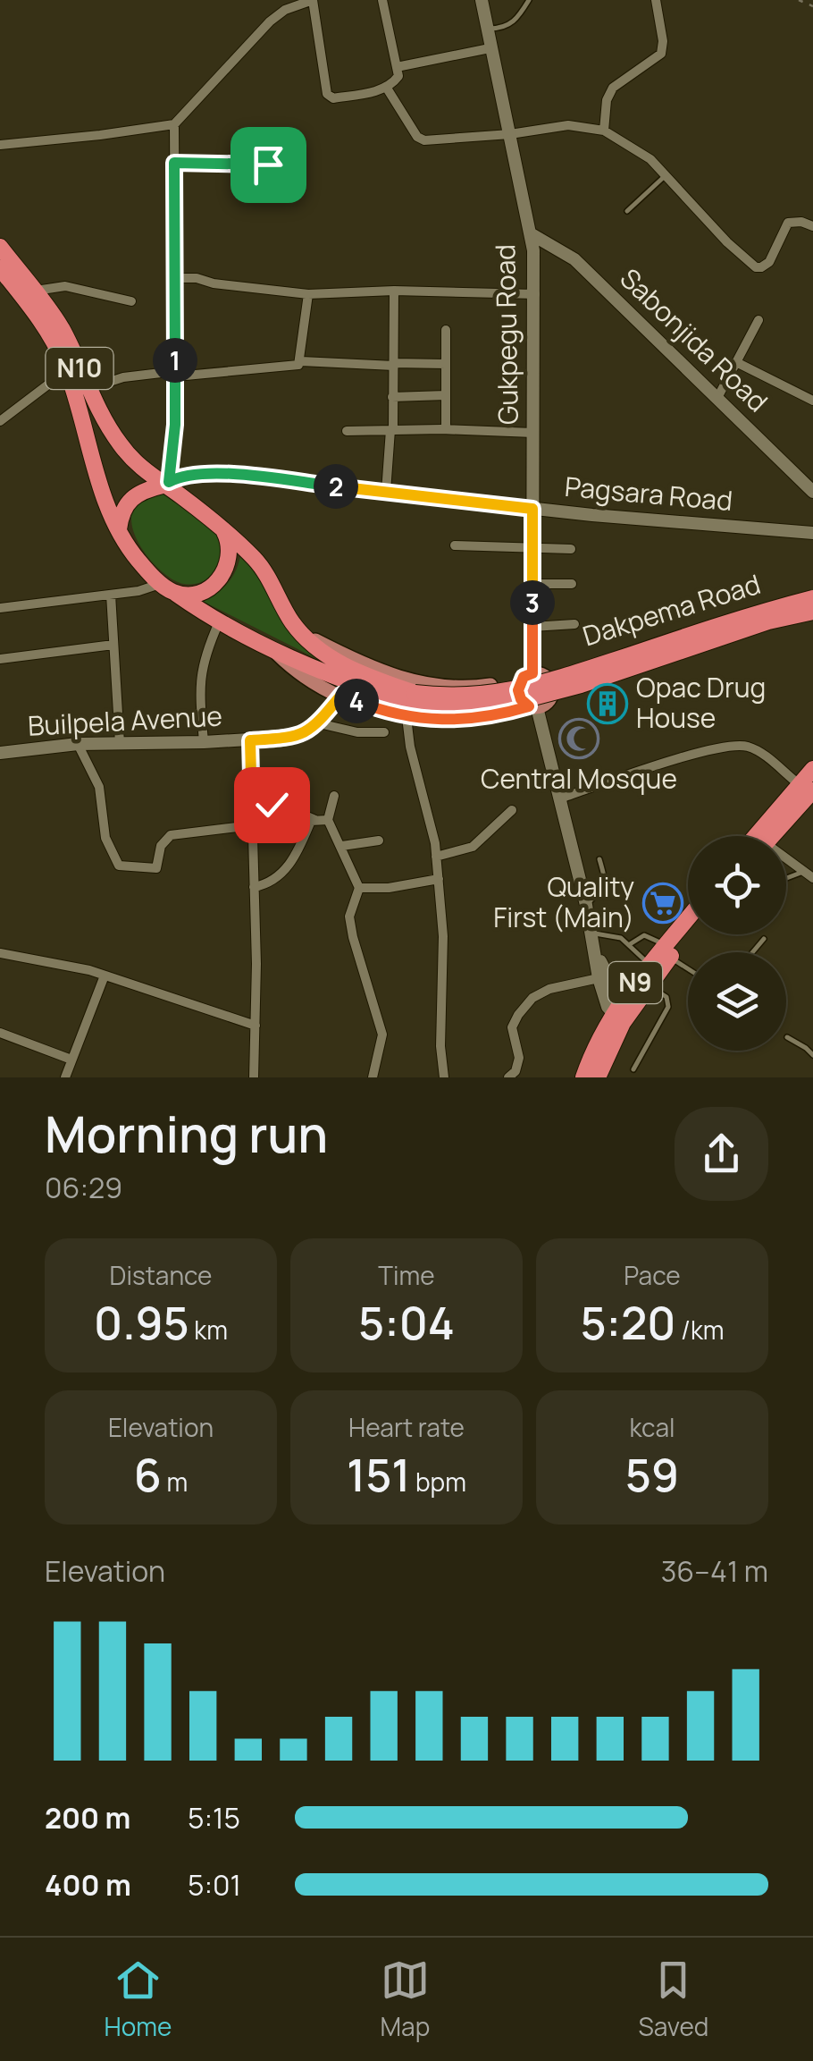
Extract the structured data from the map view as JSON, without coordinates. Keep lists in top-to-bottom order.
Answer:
{
  "streets": {
    "highway": ["N10", "Dakpema Road", "N9"],
    "street": [
      "Gukpegu Road",
      "Sabonjida Road",
      "Pagsara Road",
      "Builpela Avenue"
    ]
  },
  "crossings": [
    ["Gukpegu Road", "Sabonjida Road"],
    ["Gukpegu Road", "Pagsara Road"],
    ["Gukpegu Road", "Dakpema Road"],
    ["N10", "Pagsara Road"],
    ["N10", "Dakpema Road"],
    ["Pagsara Road", "Dakpema Road"]
  ],
  "places": {
    "building": ["Opac Drug House"],
    "mosque": ["Central Mosque"],
    "supermarket": ["Quality First (Main)"]
  },
  "page": {
    "pins": [
      "1",
      "2",
      "3",
      "4"
    ],
    "heading": ["Morning run", "06:29"],
    "stats": [
      ["Distance", "0.95 km"],
      ["Time", "5:04"],
      ["Pace", "5:20 /km"],
      ["Elevation", "6 m"],
      ["Heart rate", "151 bpm"],
      ["kcal", "59"]
    ],
    "chart": ["Elevation", "36–41 m"],
    "list": [
      {
        "name": "200 m",
        "note": "5:15"
      },
      {
        "name": "400 m",
        "note": "5:01"
      }
    ],
    "tabs": ["Home", "Map", "Saved"]
  }
}
